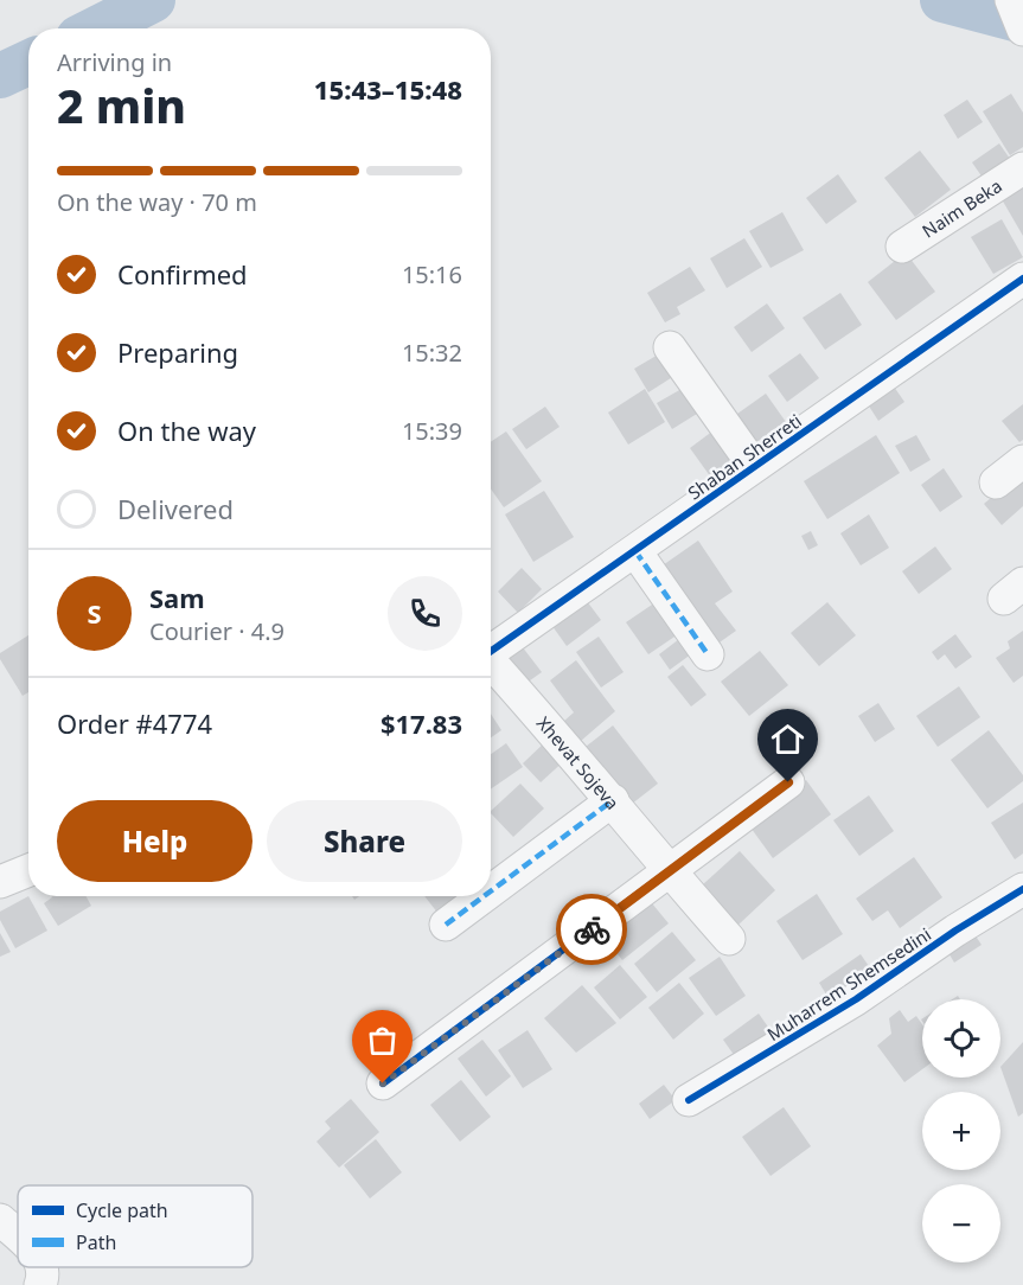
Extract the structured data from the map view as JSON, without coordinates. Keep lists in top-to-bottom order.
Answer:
{
  "streets": {
    "street": [
      "Naim Beka",
      "Shaban Sherreti",
      "Xhevat Sojeva",
      "Muharrem Shemsedini"
    ]
  },
  "legend": ["Cycle path", "Path"],
  "page": {
    "heading": ["2 min", "Arriving in", "15:43–15:48"],
    "panel": [
      "Sam",
      "Courier · 4.9",
      "Order #4774",
      "$17.83"
    ],
    "bar": "On the way · 70 m",
    "list": [
      ["Confirmed", "15:16"],
      ["Preparing", "15:32"],
      ["On the way", "15:39"],
      "Delivered"
    ],
    "round": "S",
    "buttons": ["Help", "Share"],
    "map_buttons": ["+", "−"]
  }
}
